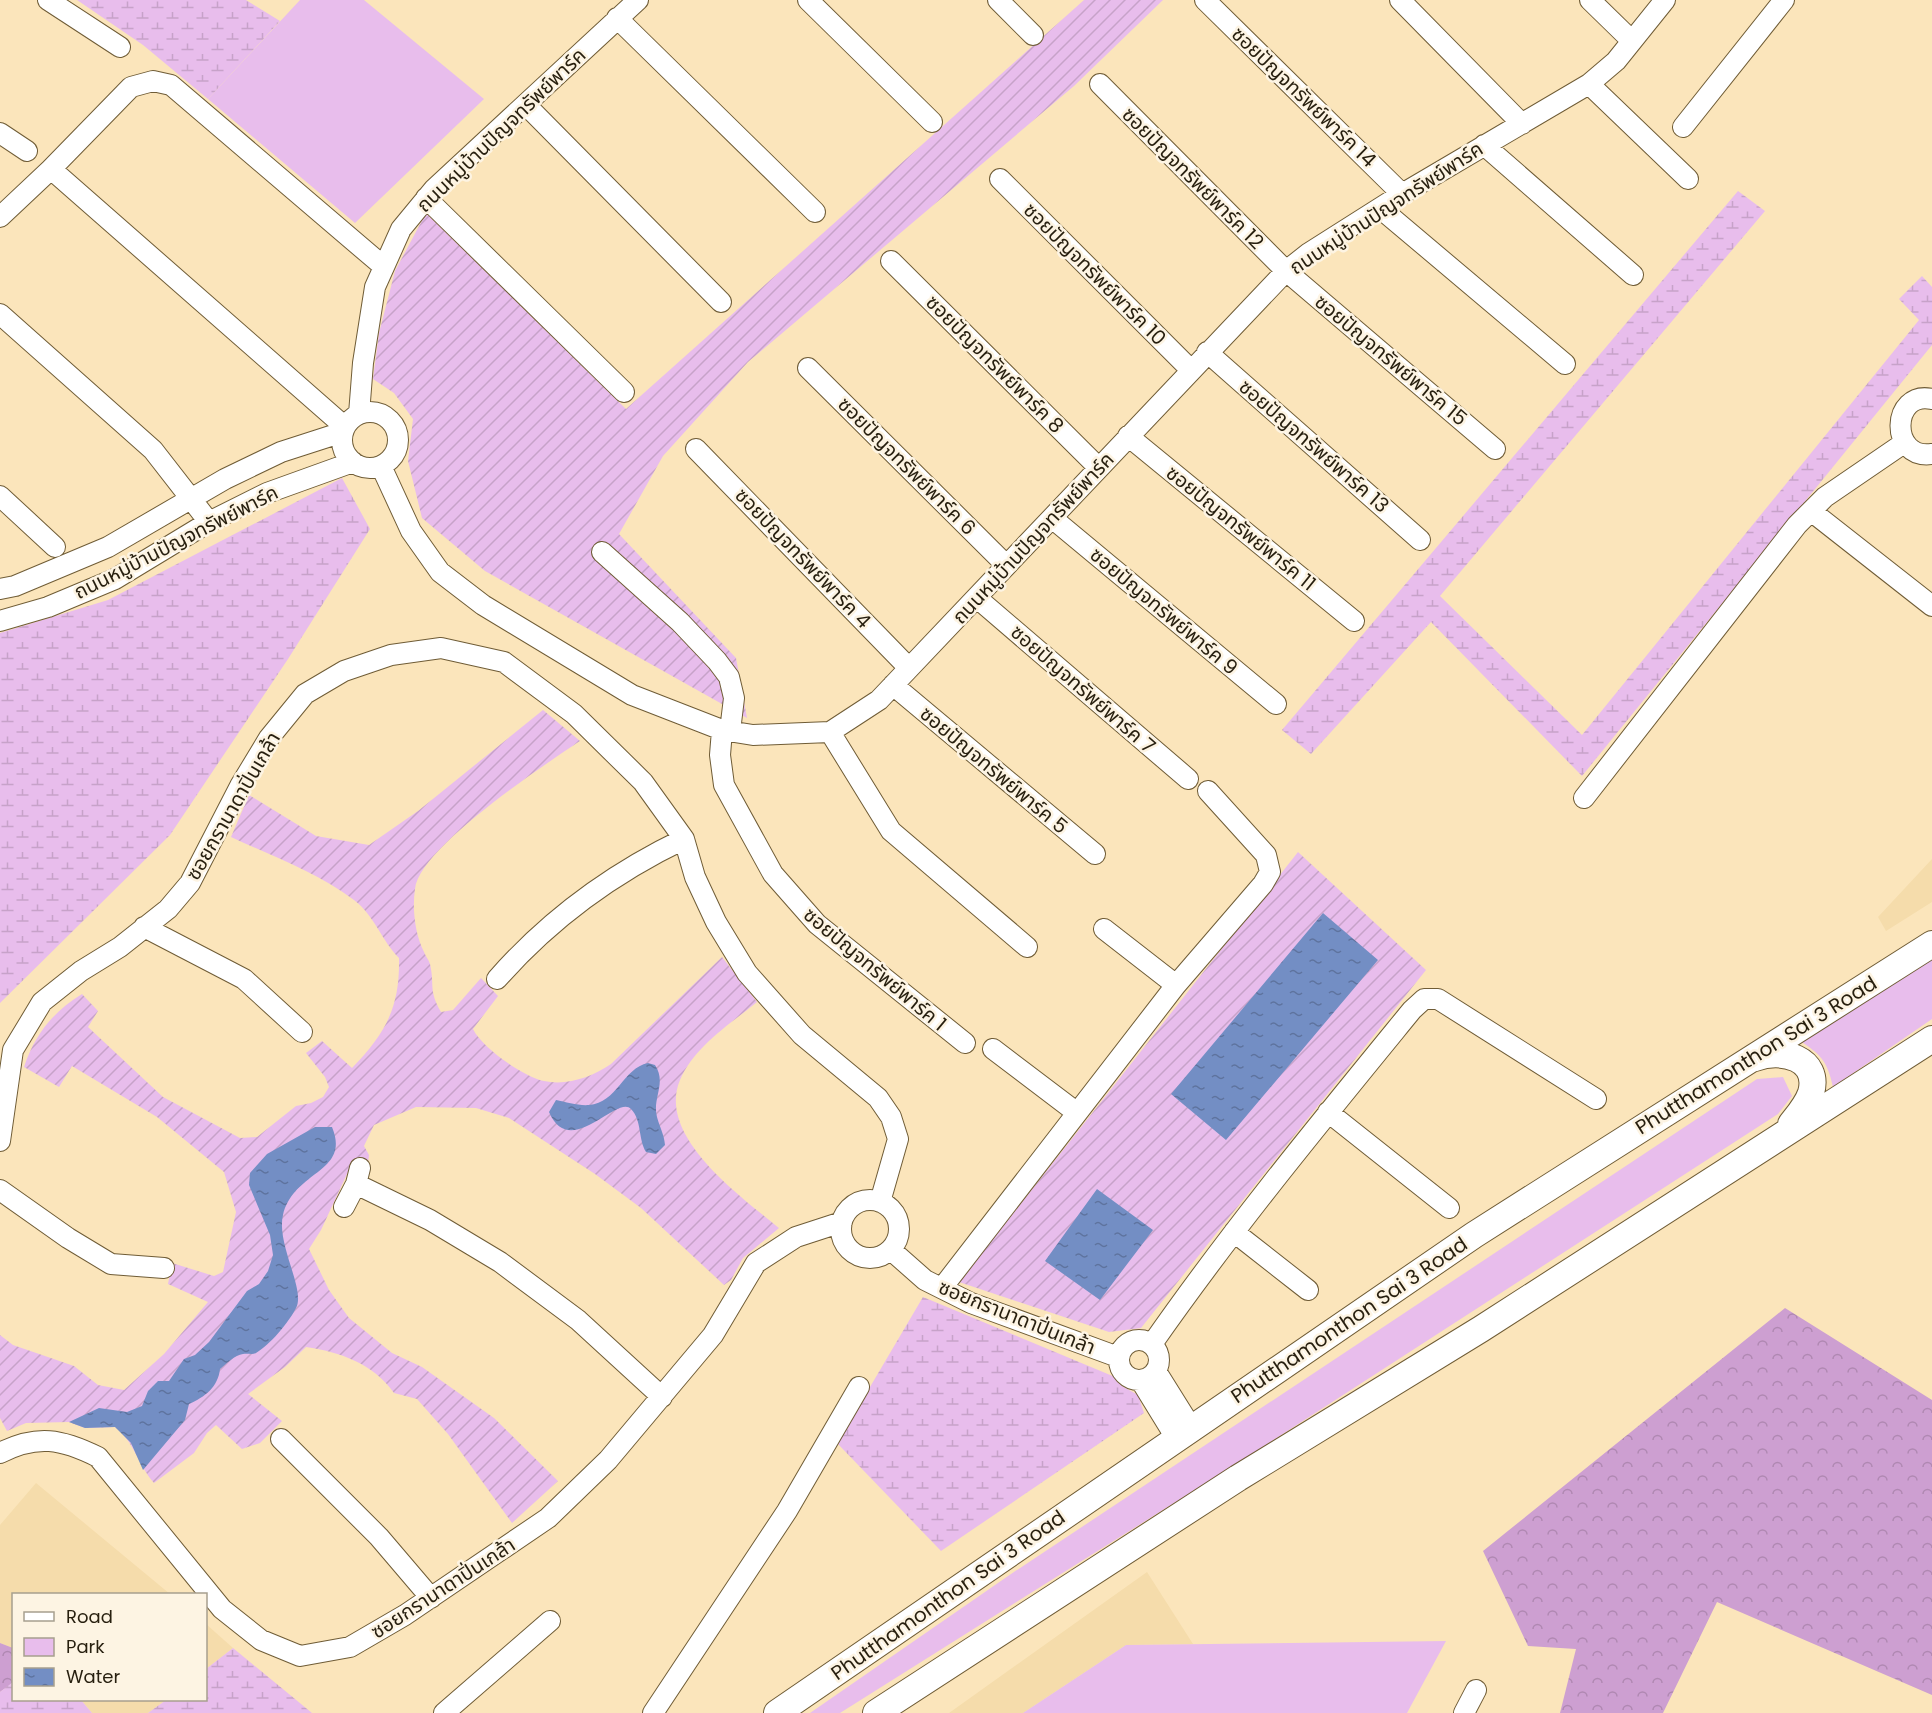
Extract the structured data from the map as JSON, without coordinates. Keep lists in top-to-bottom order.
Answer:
{
  "streets": {
    "main road": ["Phutthamonthon Sai 3 Road"],
    "street": [
      "ซอยปัญจทรัพย์พาร์ค 14",
      "ถนนหมู่บ้านปัญจทรัพย์พาร์ค",
      "ซอยปัญจทรัพย์พาร์ค 12",
      "ซอยปัญจทรัพย์พาร์ค 10",
      "ซอยปัญจทรัพย์พาร์ค 15",
      "ซอยปัญจทรัพย์พาร์ค 8",
      "ซอยปัญจทรัพย์พาร์ค 13",
      "ซอยปัญจทรัพย์พาร์ค 6",
      "ซอยปัญจทรัพย์พาร์ค 11",
      "ซอยปัญจทรัพย์พาร์ค 4",
      "ซอยปัญจทรัพย์พาร์ค 9",
      "ซอยปัญจทรัพย์พาร์ค 7",
      "ซอยปัญจทรัพย์พาร์ค 5",
      "ซอยกรานาดาปิ่นเกล้า",
      "ซอยปัญจทรัพย์พาร์ค 1"
    ]
  },
  "crossings": [
    ["ซอยปัญจทรัพย์พาร์ค 14", "ถนนหมู่บ้านปัญจทรัพย์พาร์ค"],
    ["ถนนหมู่บ้านปัญจทรัพย์พาร์ค", "ซอยปัญจทรัพย์พาร์ค 12"],
    ["ถนนหมู่บ้านปัญจทรัพย์พาร์ค", "ซอยปัญจทรัพย์พาร์ค 10"],
    ["ถนนหมู่บ้านปัญจทรัพย์พาร์ค", "ซอยปัญจทรัพย์พาร์ค 15"],
    ["ถนนหมู่บ้านปัญจทรัพย์พาร์ค", "ซอยปัญจทรัพย์พาร์ค 8"],
    ["ถนนหมู่บ้านปัญจทรัพย์พาร์ค", "ซอยปัญจทรัพย์พาร์ค 13"],
    ["ถนนหมู่บ้านปัญจทรัพย์พาร์ค", "ซอยปัญจทรัพย์พาร์ค 6"],
    ["ถนนหมู่บ้านปัญจทรัพย์พาร์ค", "ซอยปัญจทรัพย์พาร์ค 11"],
    ["ถนนหมู่บ้านปัญจทรัพย์พาร์ค", "ซอยปัญจทรัพย์พาร์ค 4"],
    ["ถนนหมู่บ้านปัญจทรัพย์พาร์ค", "ซอยปัญจทรัพย์พาร์ค 9"],
    ["ถนนหมู่บ้านปัญจทรัพย์พาร์ค", "ซอยปัญจทรัพย์พาร์ค 7"],
    ["ถนนหมู่บ้านปัญจทรัพย์พาร์ค", "ซอยปัญจทรัพย์พาร์ค 5"],
    ["ซอยปัญจทรัพย์พาร์ค 12", "ซอยปัญจทรัพย์พาร์ค 15"],
    ["ซอยกรานาดาปิ่นเกล้า", "Phutthamonthon Sai 3 Road"]
  ],
  "legend": ["Road", "Park", "Water"]
}
